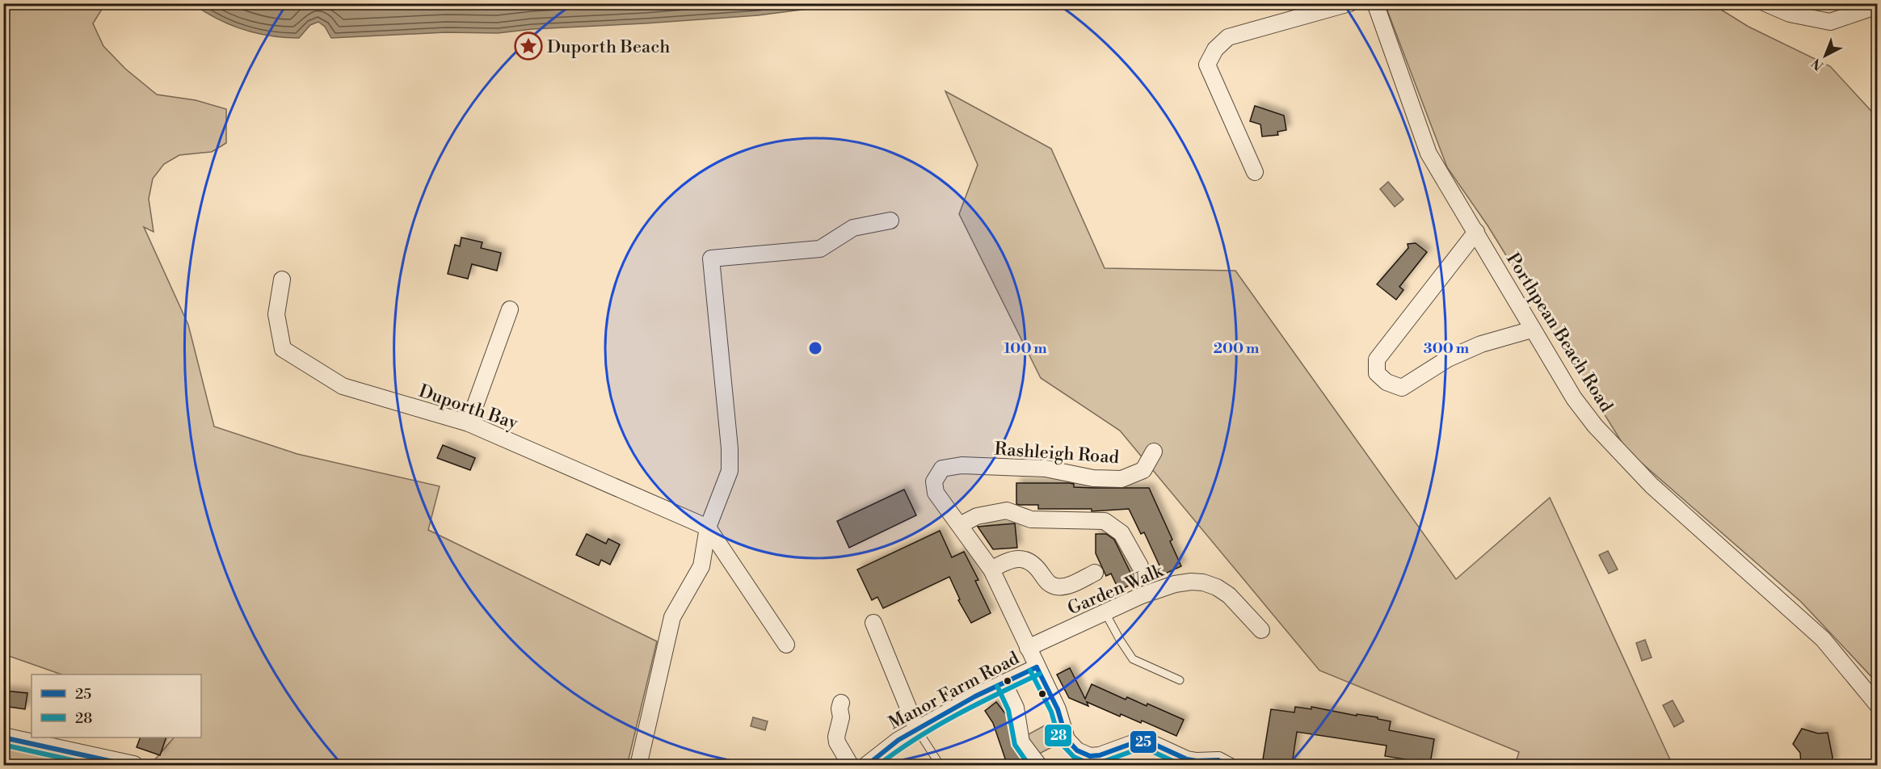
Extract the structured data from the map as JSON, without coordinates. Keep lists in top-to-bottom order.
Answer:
{
  "streets": {
    "street": [
      "Porthpean Beach Road",
      "Duporth Bay",
      "Rashleigh Road",
      "Garden Walk",
      "Manor Farm Road"
    ]
  },
  "crossings": [
    ["Rashleigh Road", "Garden Walk"],
    ["Rashleigh Road", "Manor Farm Road"]
  ],
  "places": {
    "place": ["Duporth Beach"]
  },
  "lines": ["transit line 25", "transit line 28"],
  "legend": ["25", "28"],
  "north": "bottom left",
  "rings": ["100 m", "200 m", "300 m"]
}
